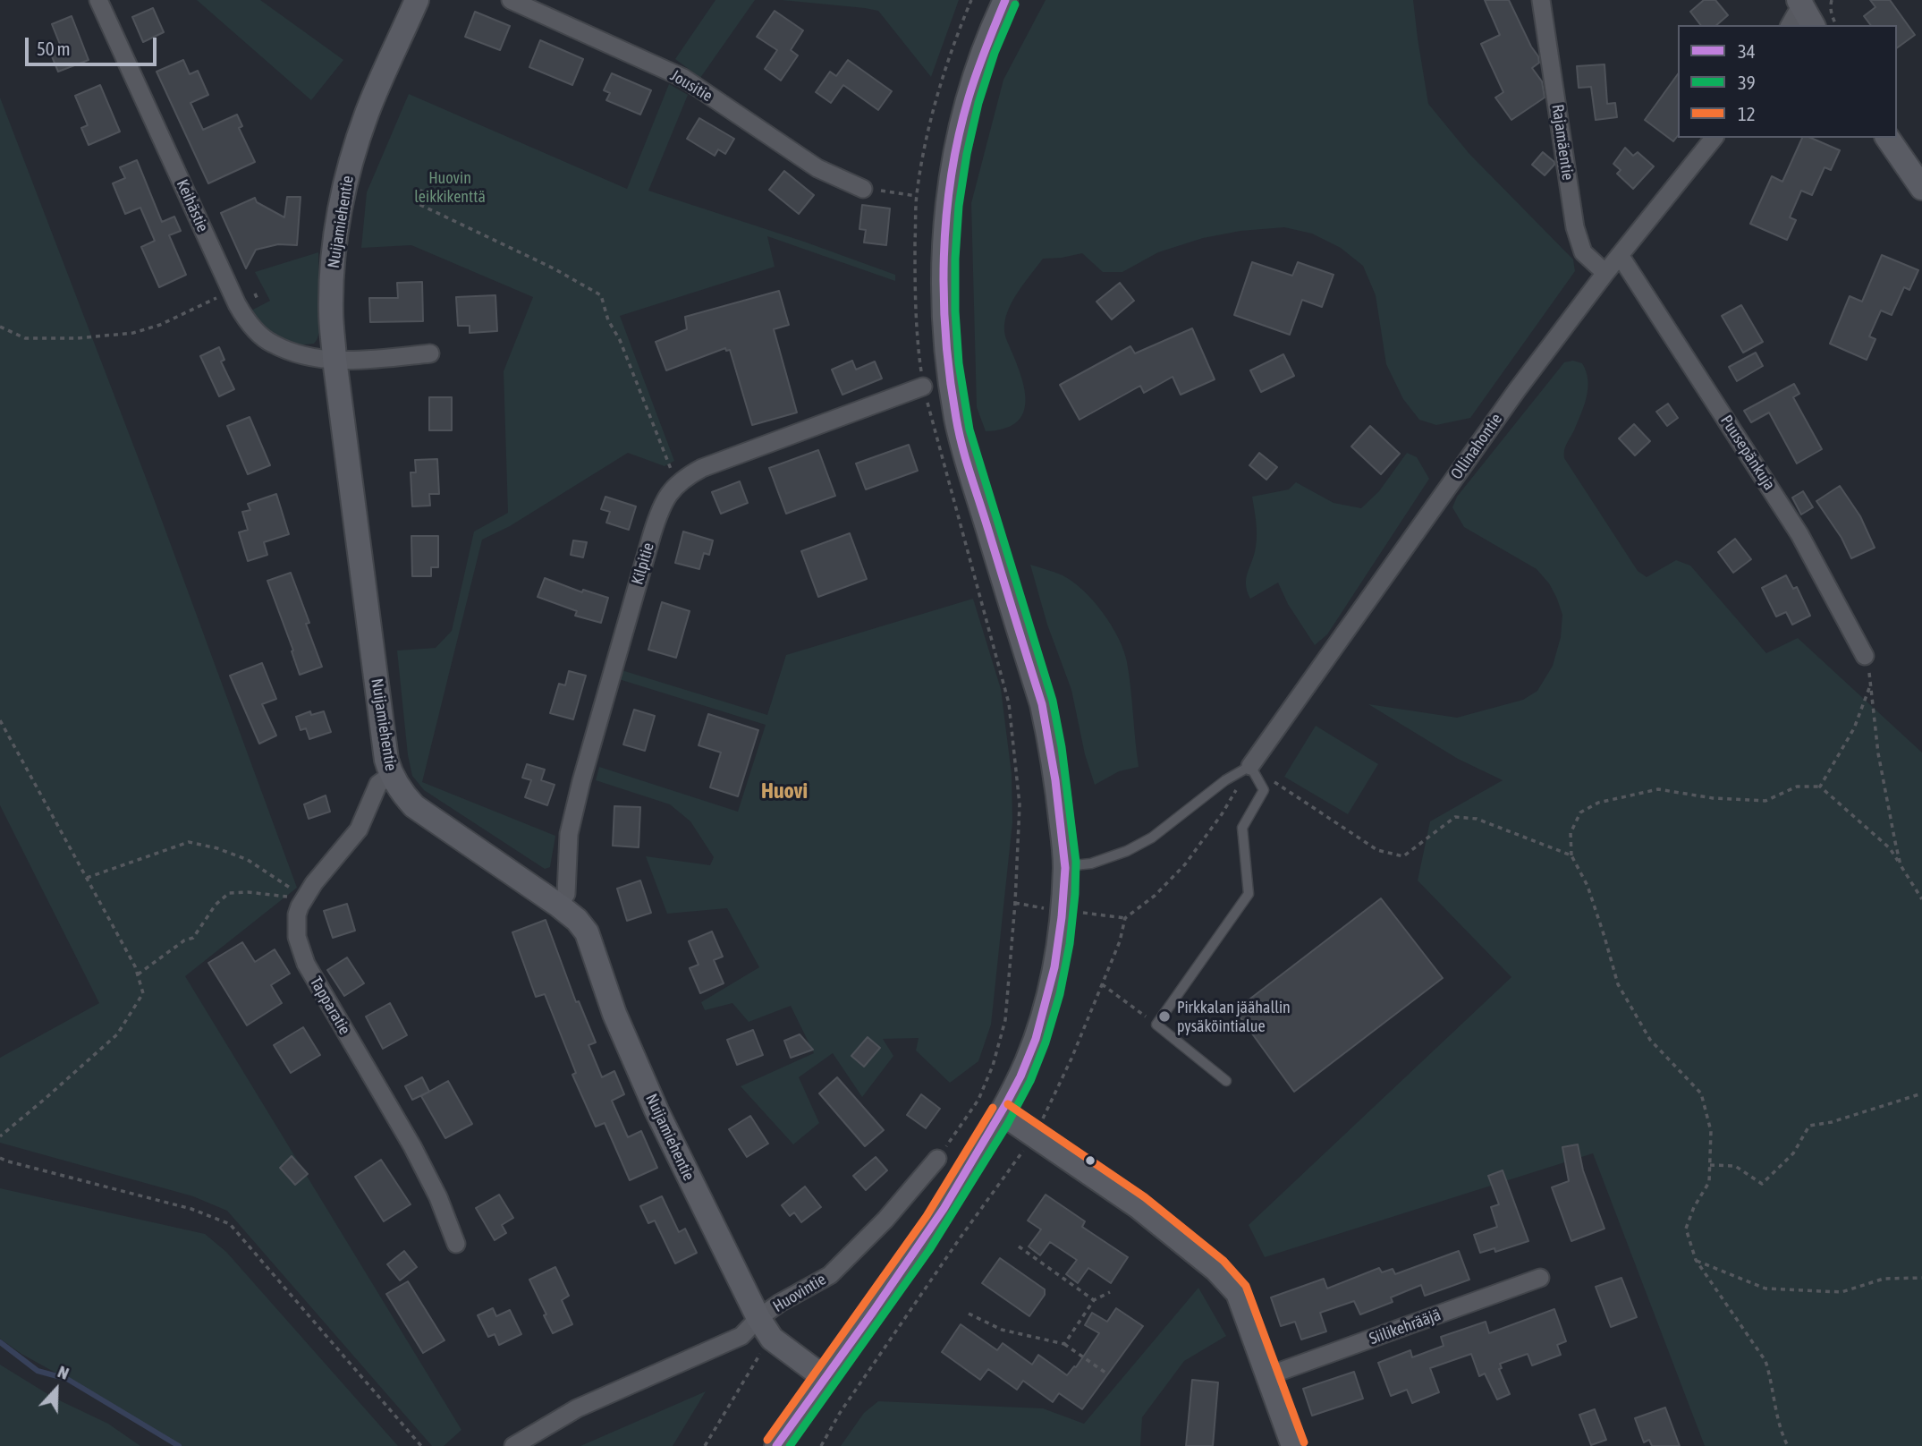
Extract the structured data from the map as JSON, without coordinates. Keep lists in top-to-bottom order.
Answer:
{
  "streets": {
    "street": [
      "Jousitie",
      "Rajamäentie",
      "Keihästie",
      "Nuijamiehentie",
      "Ollinahontie",
      "Puusepänkuja",
      "Kilpitie",
      "Tapparatie",
      "Huovintie",
      "Siilikehrääjä"
    ]
  },
  "crossings": [
    ["Rajamäentie", "Ollinahontie"],
    ["Keihästie", "Nuijamiehentie"],
    ["Nuijamiehentie", "Kilpitie"],
    ["Nuijamiehentie", "Tapparatie"],
    ["Nuijamiehentie", "Huovintie"],
    ["Ollinahontie", "Puusepänkuja"]
  ],
  "districts": ["Huovi"],
  "parks": ["Huovin leikkikenttä"],
  "places": ["Pirkkalan jäähallin pysäköintialue"],
  "lines": ["transit line 34", "transit line 39", "transit line 12"],
  "legend": ["34", "39", "12"],
  "scale_bar": "50 m",
  "north": "top"
}
